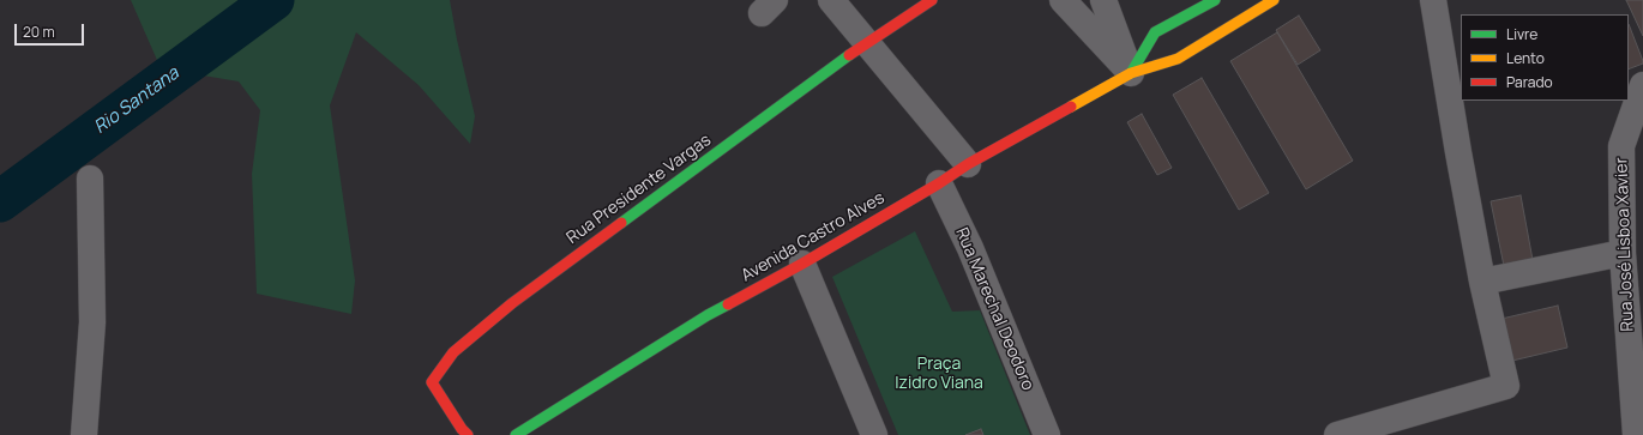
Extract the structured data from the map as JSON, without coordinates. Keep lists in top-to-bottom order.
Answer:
{
  "streets": {
    "street": [
      "Rua Presidente Vargas",
      "Avenida Castro Alves",
      "Rua José Lisboa Xavier",
      "Rua Marechal Deodoro"
    ]
  },
  "crossings": [
    ["Avenida Castro Alves", "Rua Marechal Deodoro"]
  ],
  "water": ["Rio Santana"],
  "parks": ["Praça Izidro Viana"],
  "legend": ["Livre", "Lento", "Parado"],
  "scale_bar": "20 m"
}
